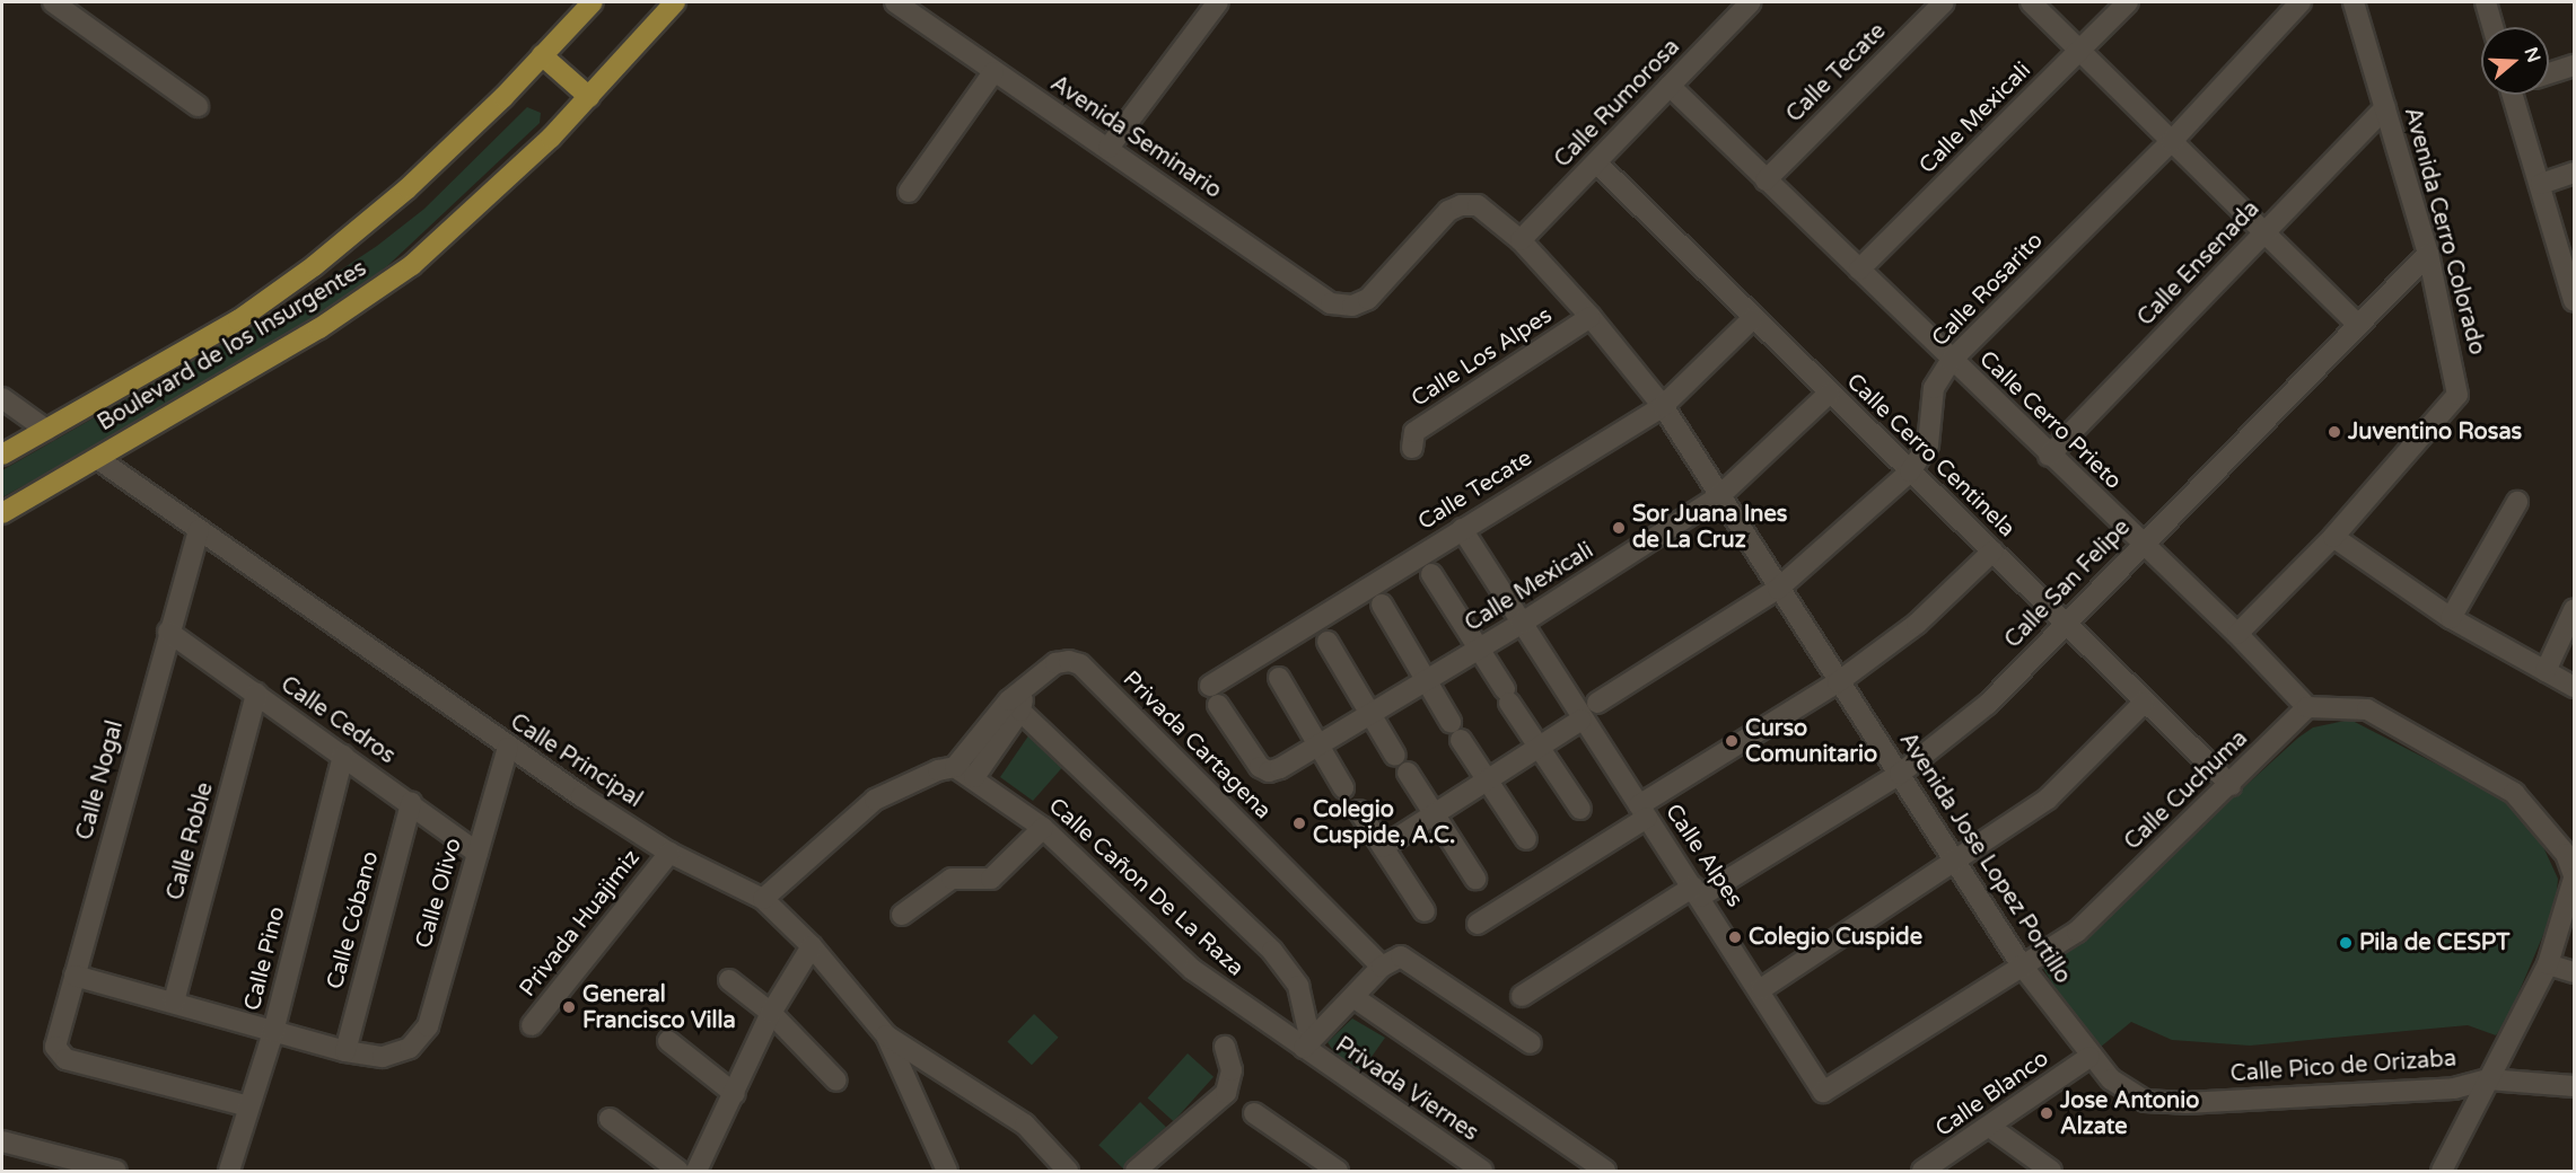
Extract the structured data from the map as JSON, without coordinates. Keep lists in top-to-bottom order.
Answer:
{
  "streets": {
    "main road": ["Boulevard de los Insurgentes"],
    "street": [
      "Calle Tecate",
      "Calle Rumorosa",
      "Calle Mexicali",
      "Avenida Seminario",
      "Avenida Cerro Colorado",
      "Calle Ensenada",
      "Calle Rosarito",
      "Calle Los Alpes",
      "Calle Cerro Prieto",
      "Calle Cerro Centinela",
      "Calle San Felipe",
      "Calle Cedros",
      "Privada Cartagena",
      "Calle Principal",
      "Calle Nogal",
      "Calle Cuchuma",
      "Calle Roble",
      "Calle Alpes",
      "Avenida Jose Lopez Portillo",
      "Calle Cañon De La Raza",
      "Calle Olivo",
      "Calle Cóbano",
      "Privada Huajimiz",
      "Calle Pino",
      "Calle Pico de Orizaba",
      "Privada Viernes",
      "Calle Blanco"
    ]
  },
  "crossings": [
    ["Calle Tecate", "Calle Cerro Prieto"],
    ["Calle Tecate", "Calle Cerro Centinela"],
    ["Calle Tecate", "Calle Alpes"],
    ["Calle Tecate", "Avenida Jose Lopez Portillo"],
    ["Calle Rumorosa", "Calle Cerro Prieto"],
    ["Calle Rumorosa", "Calle Cerro Centinela"],
    ["Calle Rumorosa", "Avenida Jose Lopez Portillo"],
    ["Calle Mexicali", "Calle Cerro Prieto"],
    ["Calle Mexicali", "Calle Cerro Centinela"],
    ["Calle Mexicali", "Calle Alpes"],
    ["Calle Mexicali", "Avenida Jose Lopez Portillo"],
    ["Avenida Seminario", "Avenida Jose Lopez Portillo"],
    ["Avenida Cerro Colorado", "Calle Ensenada"],
    ["Avenida Cerro Colorado", "Calle Cerro Prieto"],
    ["Avenida Cerro Colorado", "Calle San Felipe"],
    ["Calle Ensenada", "Calle Cerro Prieto"],
    ["Calle Rosarito", "Calle Cerro Prieto"],
    ["Calle Rosarito", "Calle Cerro Centinela"],
    ["Calle Rosarito", "Avenida Jose Lopez Portillo"],
    ["Boulevard de los Insurgentes", "Calle Principal"],
    ["Calle Los Alpes", "Avenida Jose Lopez Portillo"],
    ["Calle Cerro Prieto", "Calle San Felipe"],
    ["Calle Cerro Prieto", "Calle Cuchuma"],
    ["Calle Cerro Centinela", "Calle San Felipe"],
    ["Calle Cerro Centinela", "Calle Cuchuma"],
    ["Calle San Felipe", "Calle Alpes"],
    ["Calle San Felipe", "Avenida Jose Lopez Portillo"],
    ["Calle Cedros", "Calle Nogal"],
    ["Calle Cedros", "Calle Roble"],
    ["Calle Cedros", "Calle Olivo"],
    ["Calle Cedros", "Calle Cóbano"],
    ["Calle Cedros", "Calle Pino"],
    ["Privada Cartagena", "Calle Cañon De La Raza"],
    ["Calle Principal", "Calle Nogal"],
    ["Calle Principal", "Calle Olivo"],
    ["Calle Principal", "Privada Huajimiz"],
    ["Calle Nogal", "Calle Pino"],
    ["Calle Cuchuma", "Calle Alpes"],
    ["Calle Cuchuma", "Avenida Jose Lopez Portillo"],
    ["Avenida Jose Lopez Portillo", "Calle Pico de Orizaba"],
    ["Avenida Jose Lopez Portillo", "Calle Blanco"],
    ["Calle Cañon De La Raza", "Privada Viernes"],
    ["Calle Olivo", "Calle Cóbano"],
    ["Calle Pico de Orizaba", "Calle Blanco"]
  ],
  "places": [
    "Juventino Rosas",
    "Sor Juana Ines de La Cruz",
    "Curso Comunitario",
    "Colegio Cuspide, A.C.",
    "Colegio Cuspide",
    "Pila de CESPT",
    "General Francisco Villa",
    "Jose Antonio Alzate"
  ],
  "north": "right"
}
